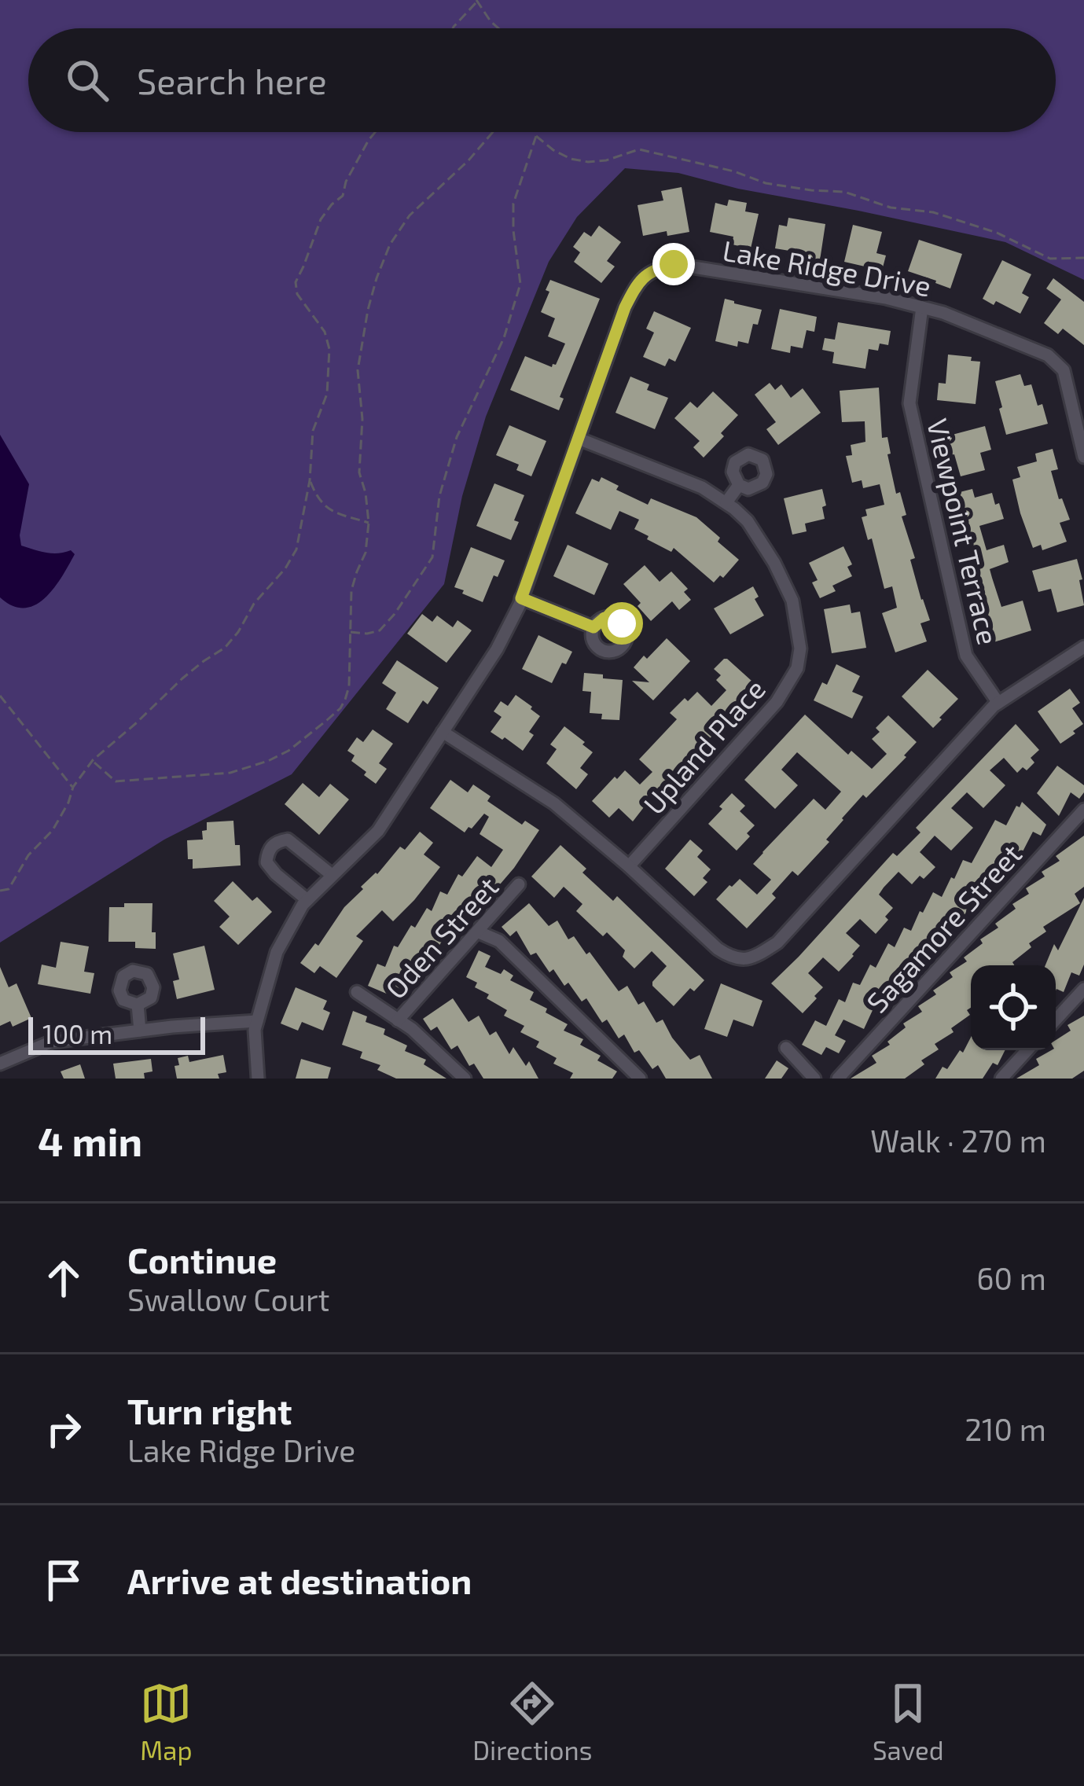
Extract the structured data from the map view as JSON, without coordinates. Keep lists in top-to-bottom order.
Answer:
{
  "streets": {
    "street": [
      "Lake Ridge Drive",
      "Viewpoint Terrace",
      "Upland Place",
      "Sagamore Street",
      "Oden Street"
    ]
  },
  "crossings": [
    ["Lake Ridge Drive", "Viewpoint Terrace"],
    ["Lake Ridge Drive", "Upland Place"]
  ],
  "scale_bar": "100 m",
  "page": {
    "search": "Search here",
    "scale": "100 m",
    "heading": ["4 min", "Walk · 270 m"],
    "list": [
      ["Continue", "Swallow Court", "60 m"],
      ["Turn right", "Lake Ridge Drive", "210 m"],
      "Arrive at destination"
    ],
    "nav": ["Map", "Directions", "Saved"]
  }
}
